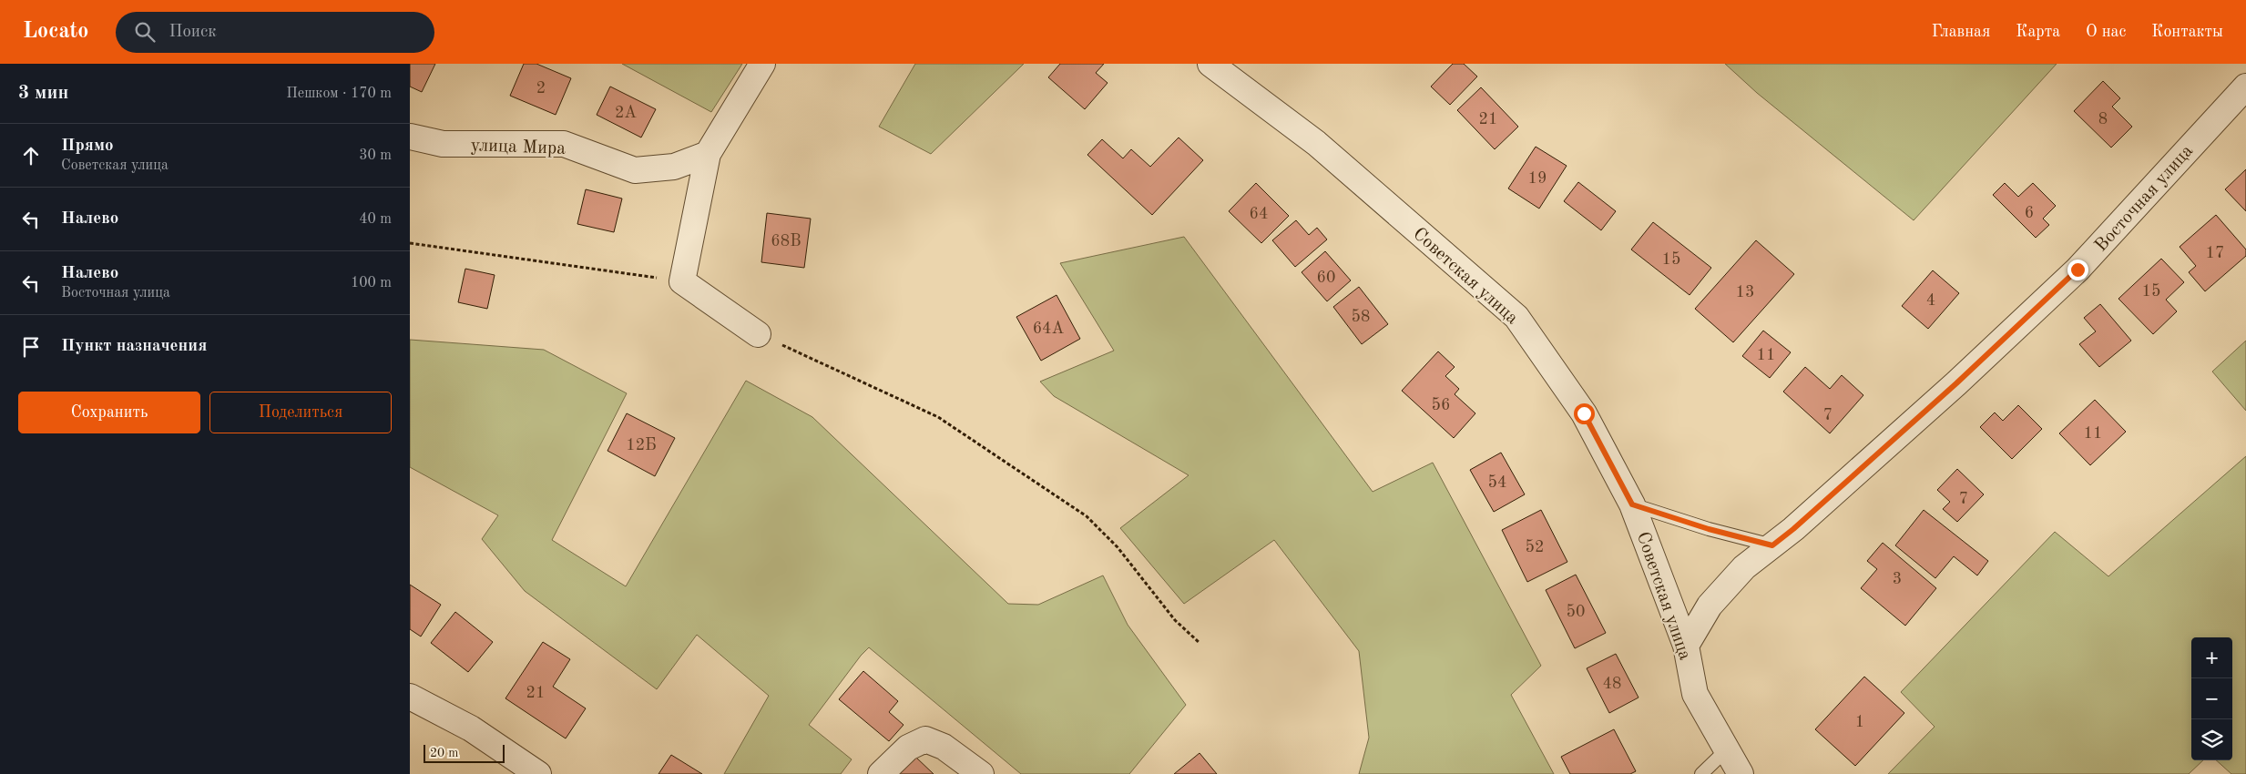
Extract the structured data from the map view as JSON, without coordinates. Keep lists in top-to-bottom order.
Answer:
{
  "streets": {
    "street": ["улица Мира", "Восточная улица", "Советская улица"]
  },
  "crossings": [
    ["Восточная улица", "Советская улица"]
  ],
  "house_numbers": [
    "2",
    "2А",
    "21",
    "8",
    "19",
    "6",
    "64",
    "68В",
    "17",
    "15",
    "60",
    "15",
    "13",
    "4",
    "58",
    "64А",
    "11",
    "56",
    "7",
    "11",
    "12Б",
    "54",
    "7",
    "52",
    "3",
    "50",
    "48",
    "21",
    "1"
  ],
  "scale_bar": "20 m",
  "page": {
    "header": "Locato",
    "search": "Поиск",
    "nav": [
      "Главная",
      "Карта",
      "О нас",
      "Контакты"
    ],
    "heading": ["3 мин", "Пешком · 170 m"],
    "list": [
      ["Прямо", "Советская улица", "30 m"],
      ["Налево", "40 m"],
      ["Налево", "Восточная улица", "100 m"],
      "Пункт назначения"
    ],
    "buttons": ["Сохранить", "Поделиться"],
    "map_buttons": ["+", "−"],
    "scale": "20 m"
  }
}
